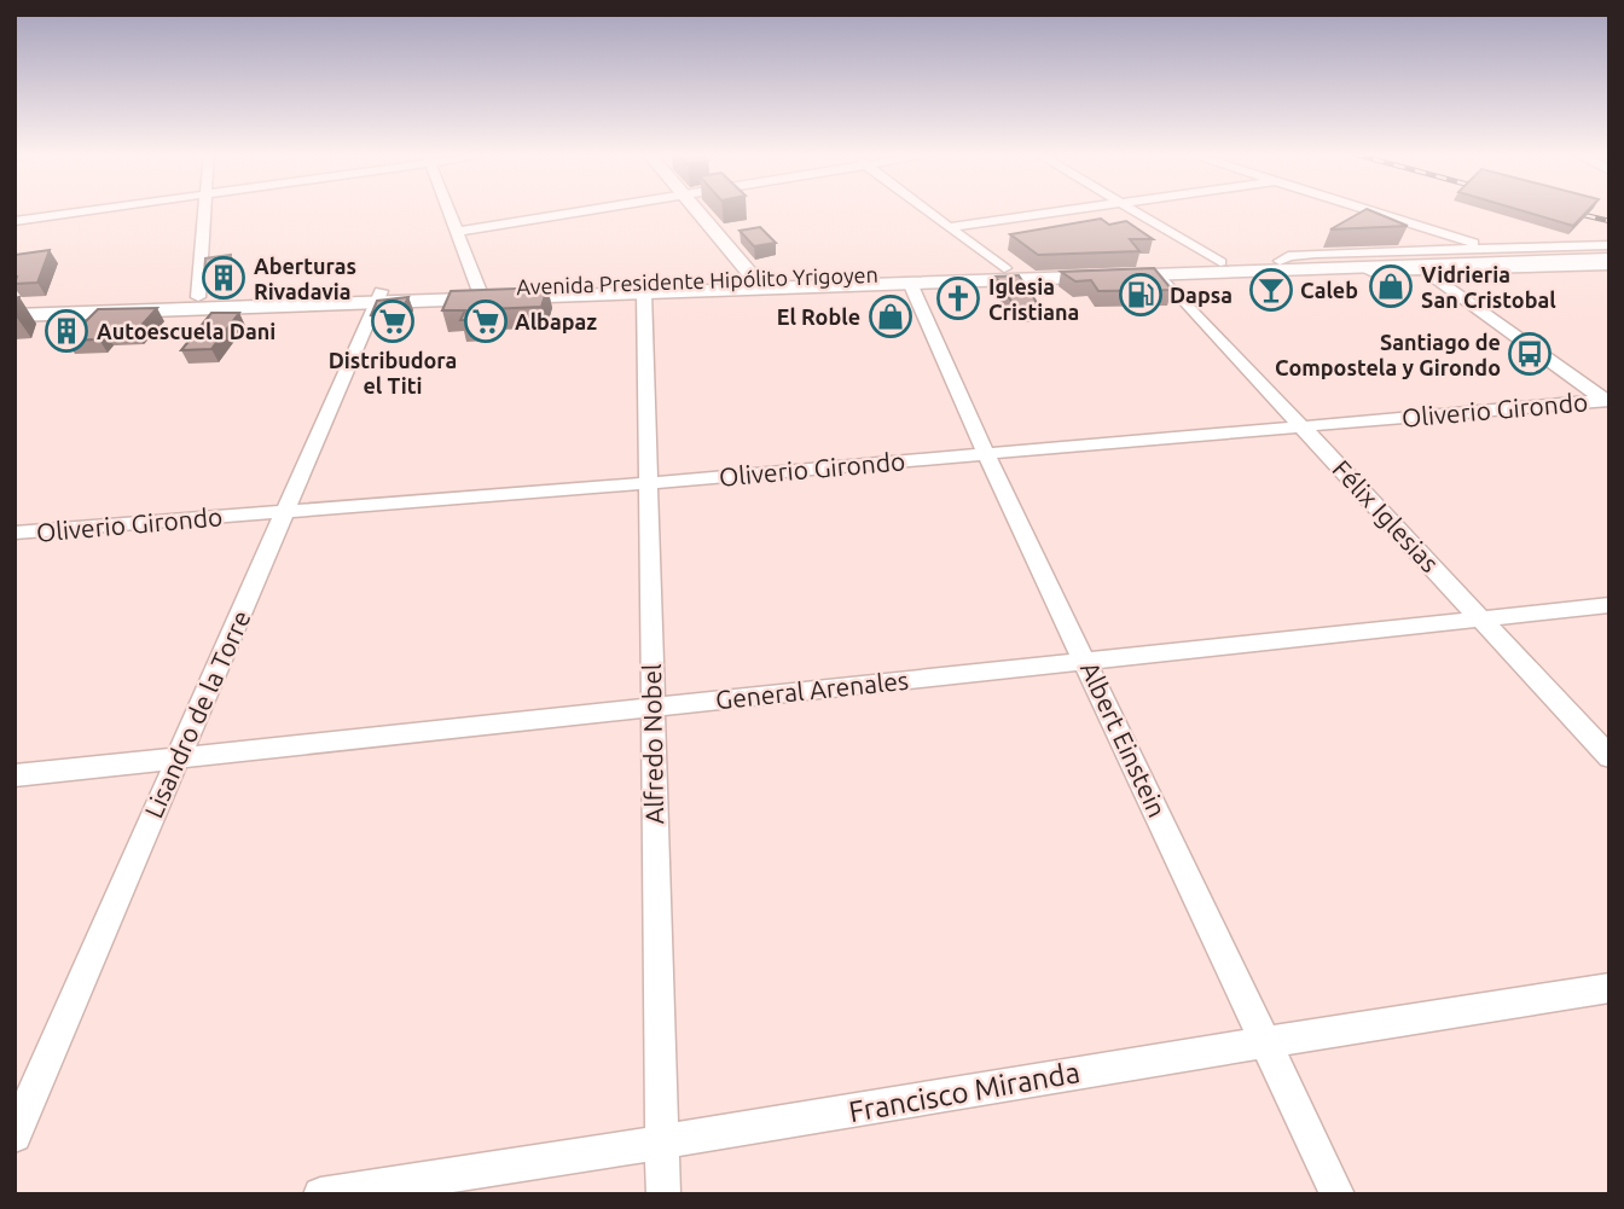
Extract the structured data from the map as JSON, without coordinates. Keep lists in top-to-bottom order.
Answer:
{
  "streets": {
    "main road": ["Avenida Presidente Hipólito Yrigoyen"],
    "street": [
      "Oliverio Girondo",
      "Félix Iglesias",
      "General Arenales",
      "Lisandro de la Torre",
      "Albert Einstein",
      "Alfredo Nobel",
      "Francisco Miranda"
    ]
  },
  "crossings": [
    ["Avenida Presidente Hipólito Yrigoyen", "Félix Iglesias"],
    ["Avenida Presidente Hipólito Yrigoyen", "Lisandro de la Torre"],
    ["Avenida Presidente Hipólito Yrigoyen", "Albert Einstein"],
    ["Avenida Presidente Hipólito Yrigoyen", "Alfredo Nobel"],
    ["Oliverio Girondo", "Félix Iglesias"],
    ["Oliverio Girondo", "Lisandro de la Torre"],
    ["Oliverio Girondo", "Albert Einstein"],
    ["Oliverio Girondo", "Alfredo Nobel"],
    ["Félix Iglesias", "General Arenales"],
    ["General Arenales", "Lisandro de la Torre"],
    ["General Arenales", "Albert Einstein"],
    ["General Arenales", "Alfredo Nobel"],
    ["Albert Einstein", "Francisco Miranda"],
    ["Alfredo Nobel", "Francisco Miranda"]
  ],
  "places": {
    "building": ["Aberturas Rivadavia", "Autoescuela Dani"],
    "shop": ["Vidrieria San Cristobal", "El Roble"],
    "bar": ["Caleb"],
    "fuel station": ["Dapsa"],
    "church": ["Iglesia Cristiana"],
    "supermarket": ["Distribudora el Titi", "Albapaz"],
    "bus stop": ["Santiago de Compostela y Girondo"]
  }
}
